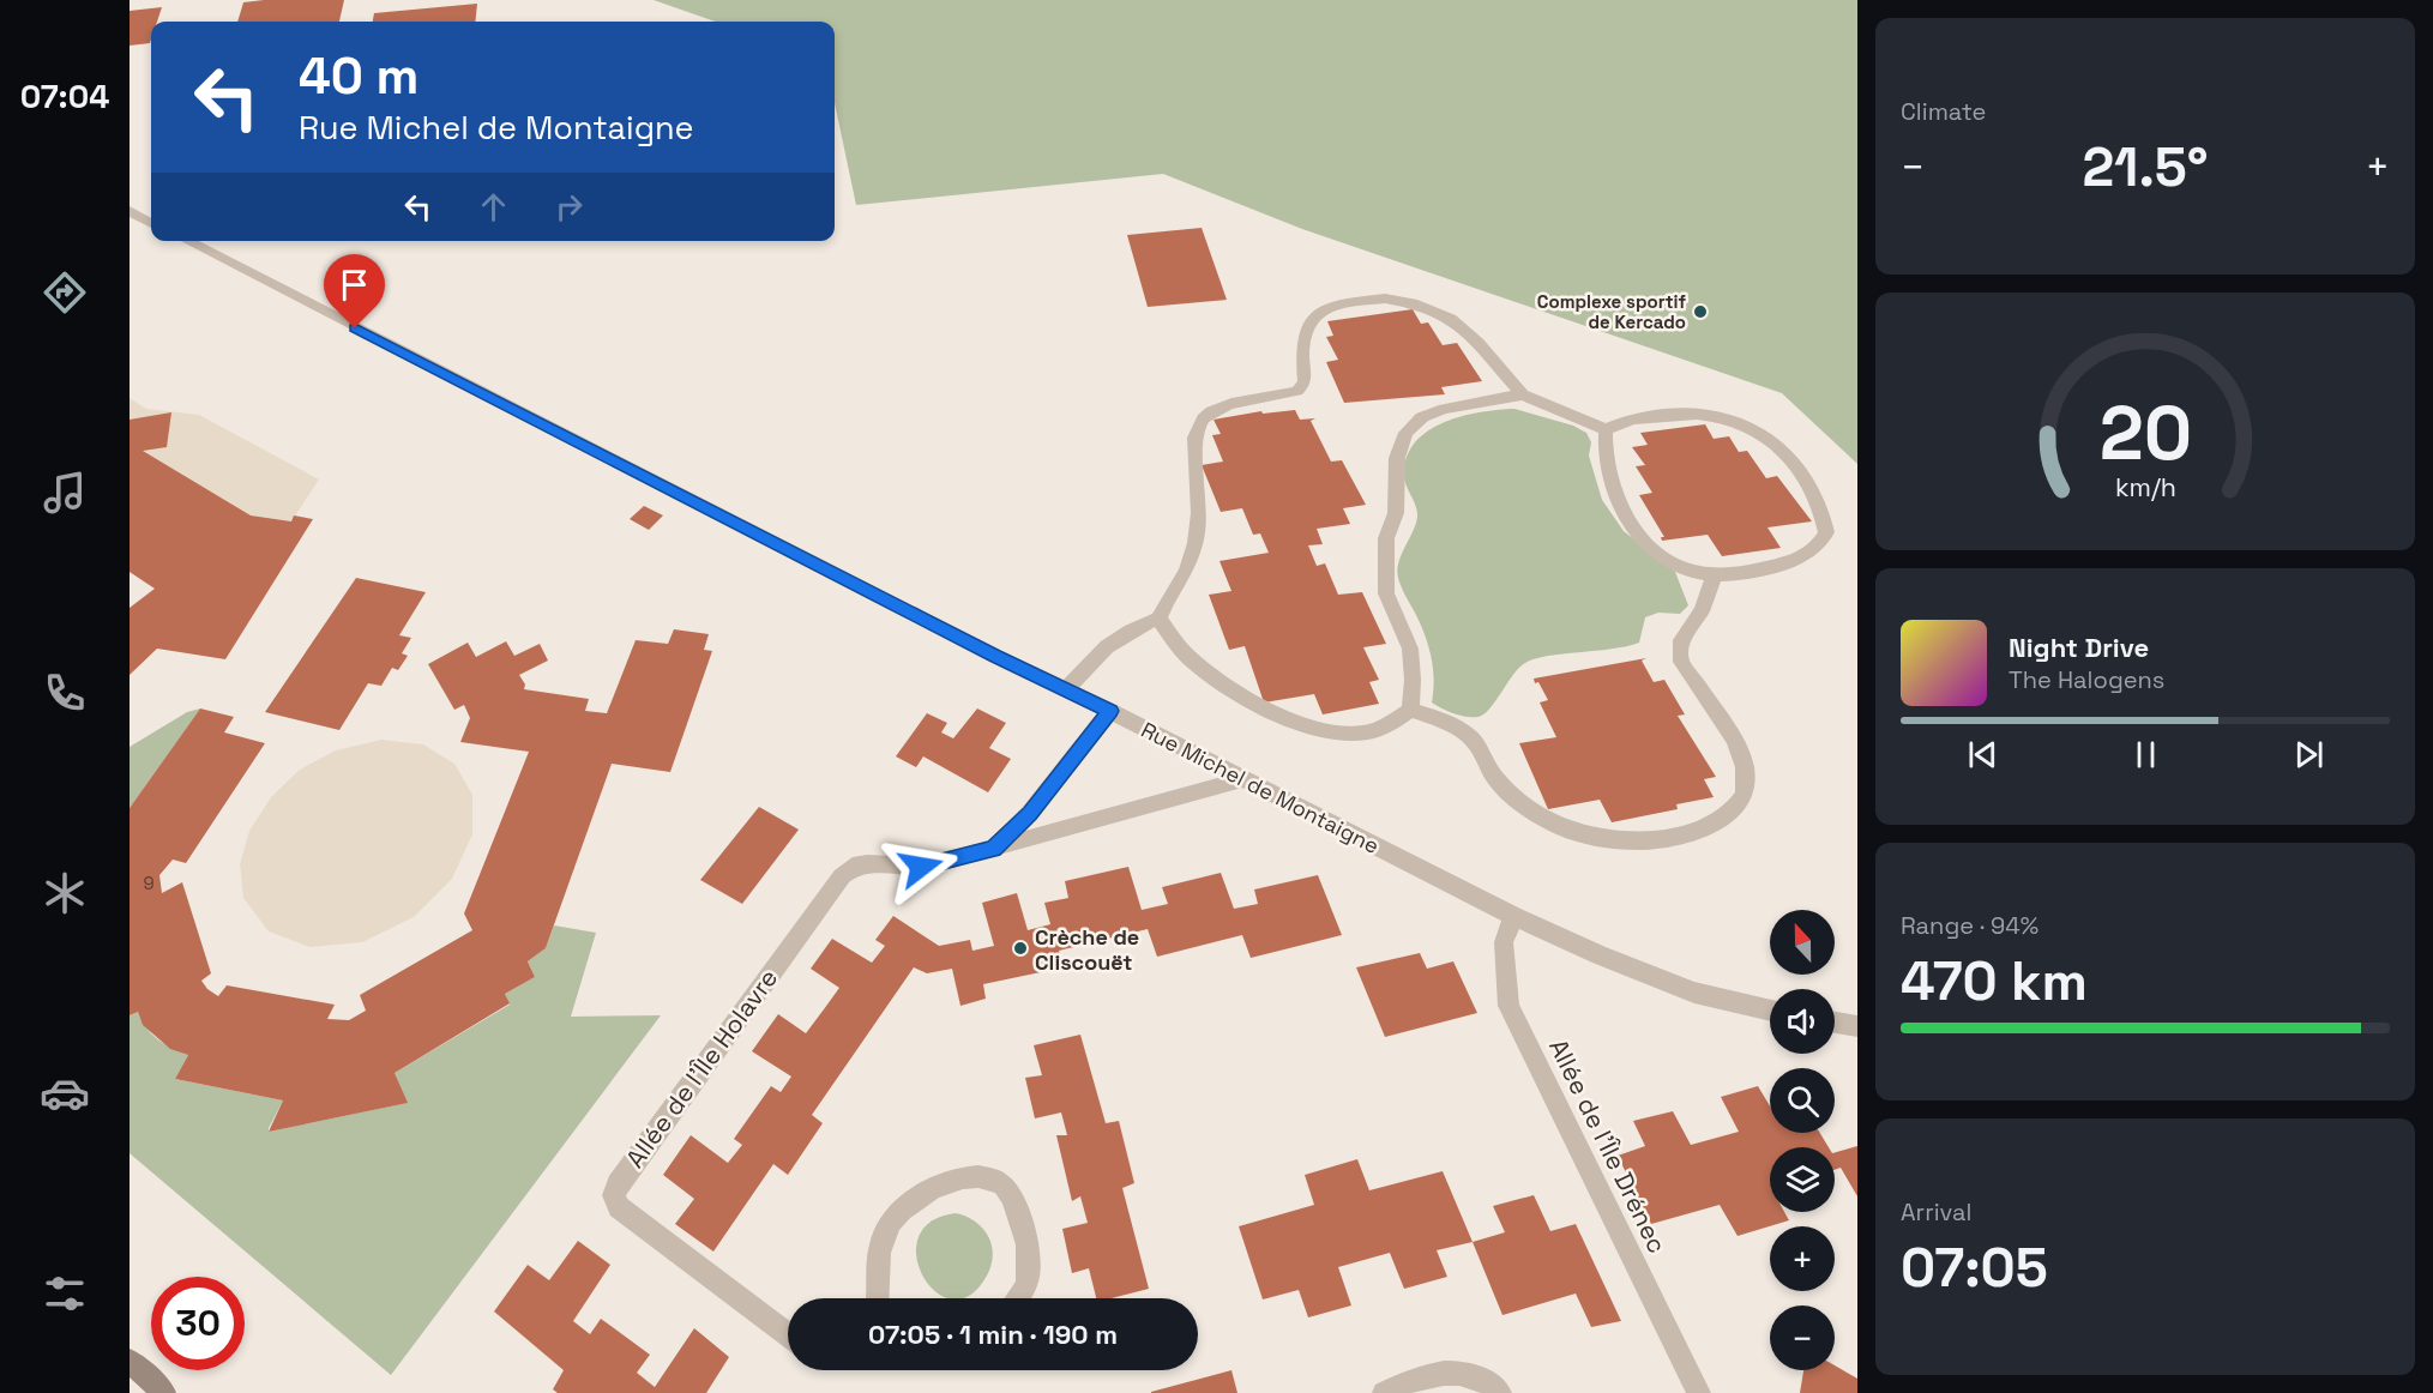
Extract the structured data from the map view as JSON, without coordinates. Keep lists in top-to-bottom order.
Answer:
{
  "streets": {
    "street": ["Rue Michel de Montaigne", "Allée de l'Île Holavre", "Allée de l'Île Drénec"]
  },
  "crossings": [
    ["Rue Michel de Montaigne", "Allée de l'Île Holavre"],
    ["Rue Michel de Montaigne", "Allée de l'Île Drénec"]
  ],
  "places": ["Complexe sportif de Kercado", "Crèche de Cliscouët"],
  "house_numbers": ["9"],
  "north": "top",
  "page": {
    "tabs": "07:04",
    "tile": [
      "Climate",
      ["Range · 94%", "470 km"],
      ["Arrival", "07:05"]
    ],
    "turn": ["40 m", "Rue Michel de Montaigne"],
    "heat": ["−", "21.5°", "+"],
    "song": ["Night Drive", "The Halogens"],
    "map_buttons": ["+", "−"],
    "limit": "30",
    "trip": "07:05 · 1 min · 190 m",
    "gauge": ["20", "km/h"]
  }
}
